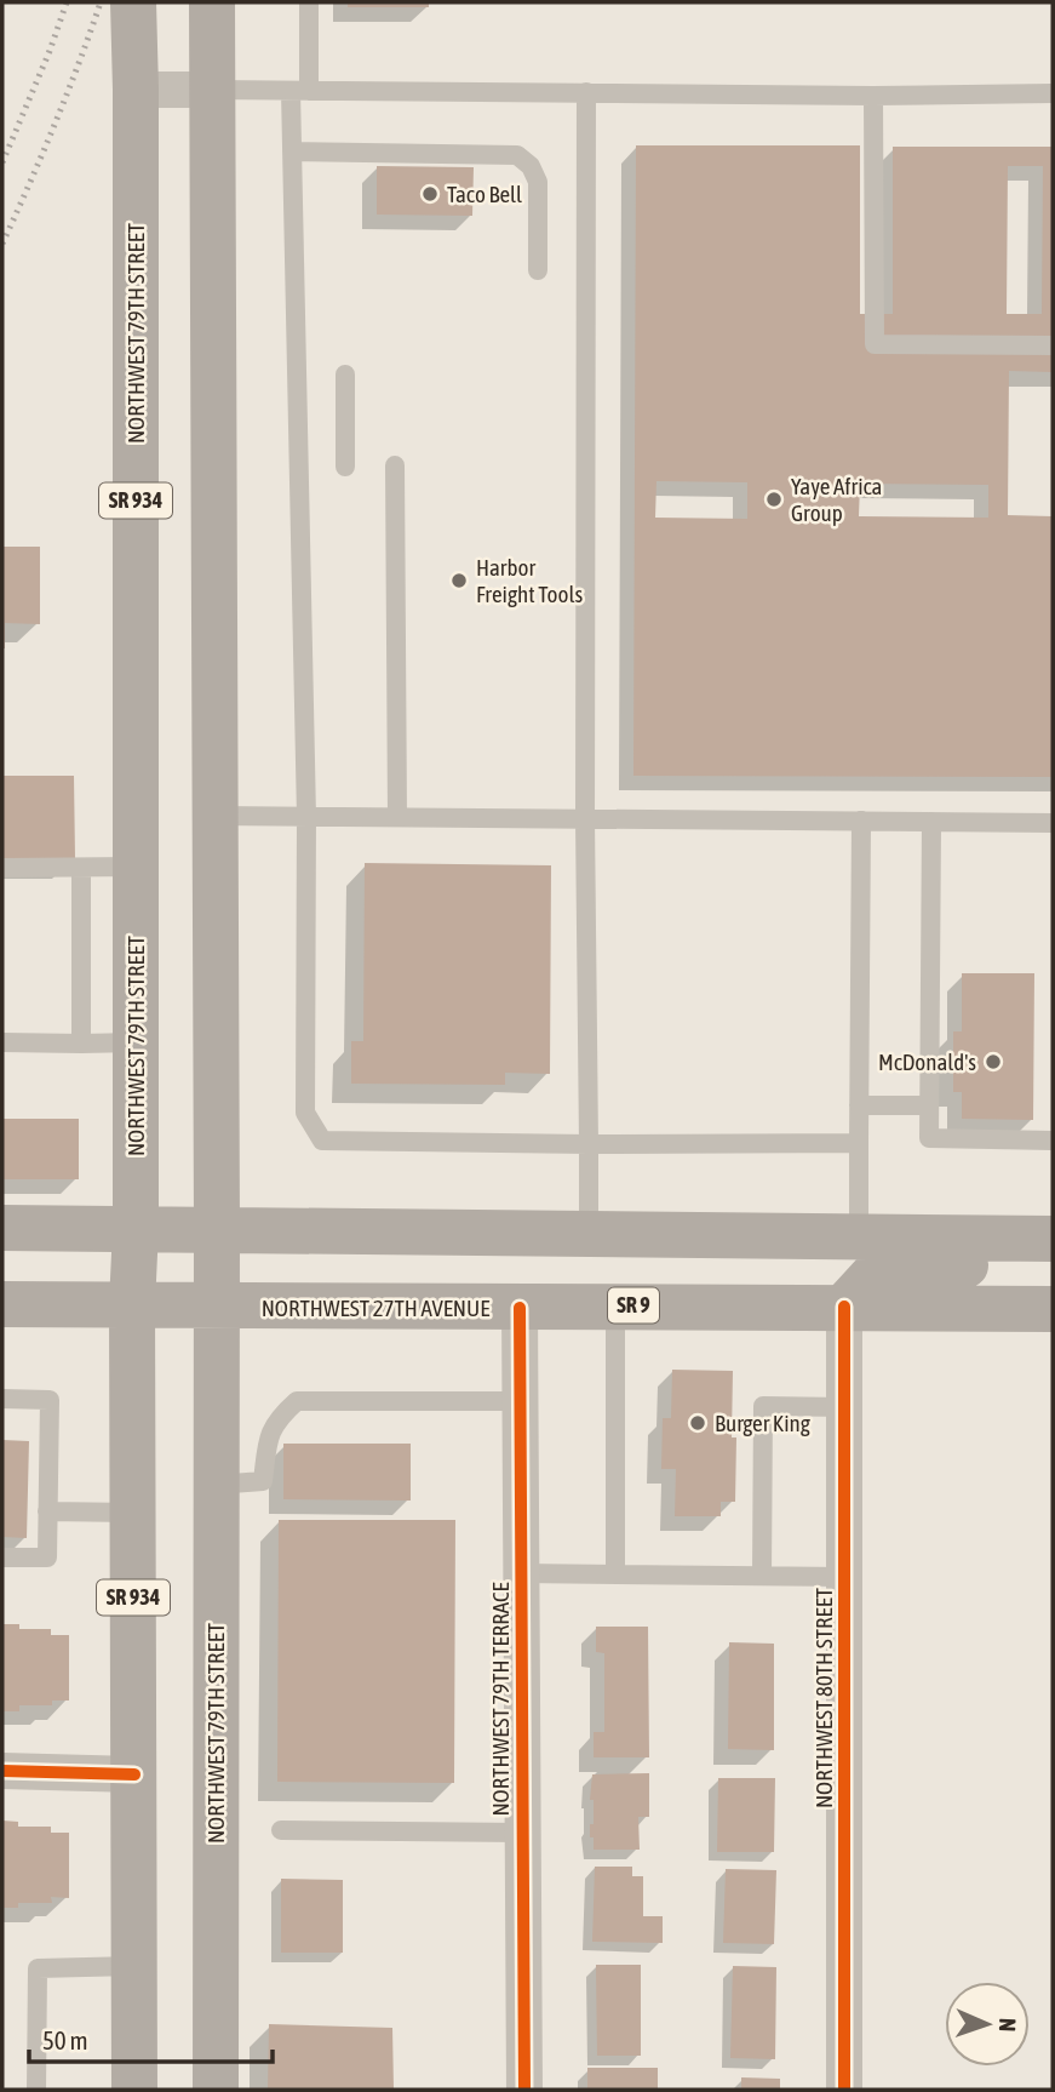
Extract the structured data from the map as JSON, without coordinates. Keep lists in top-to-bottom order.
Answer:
{
  "streets": {
    "main road": [
      "NORTHWEST 79TH STREET",
      "SR 934",
      "SR 9",
      "NORTHWEST 27TH AVENUE"
    ],
    "street": ["NORTHWEST 80TH STREET", "NORTHWEST 79TH TERRACE"]
  },
  "crossings": [
    ["NORTHWEST 79TH STREET", "NORTHWEST 27TH AVENUE"],
    ["NORTHWEST 27TH AVENUE", "NORTHWEST 80TH STREET"],
    ["NORTHWEST 27TH AVENUE", "NORTHWEST 79TH TERRACE"]
  ],
  "places": [
    "Taco Bell",
    "Yaye Africa Group",
    "Harbor Freight Tools",
    "McDonald's",
    "Burger King"
  ],
  "scale_bar": "50 m",
  "north": "right"
}
